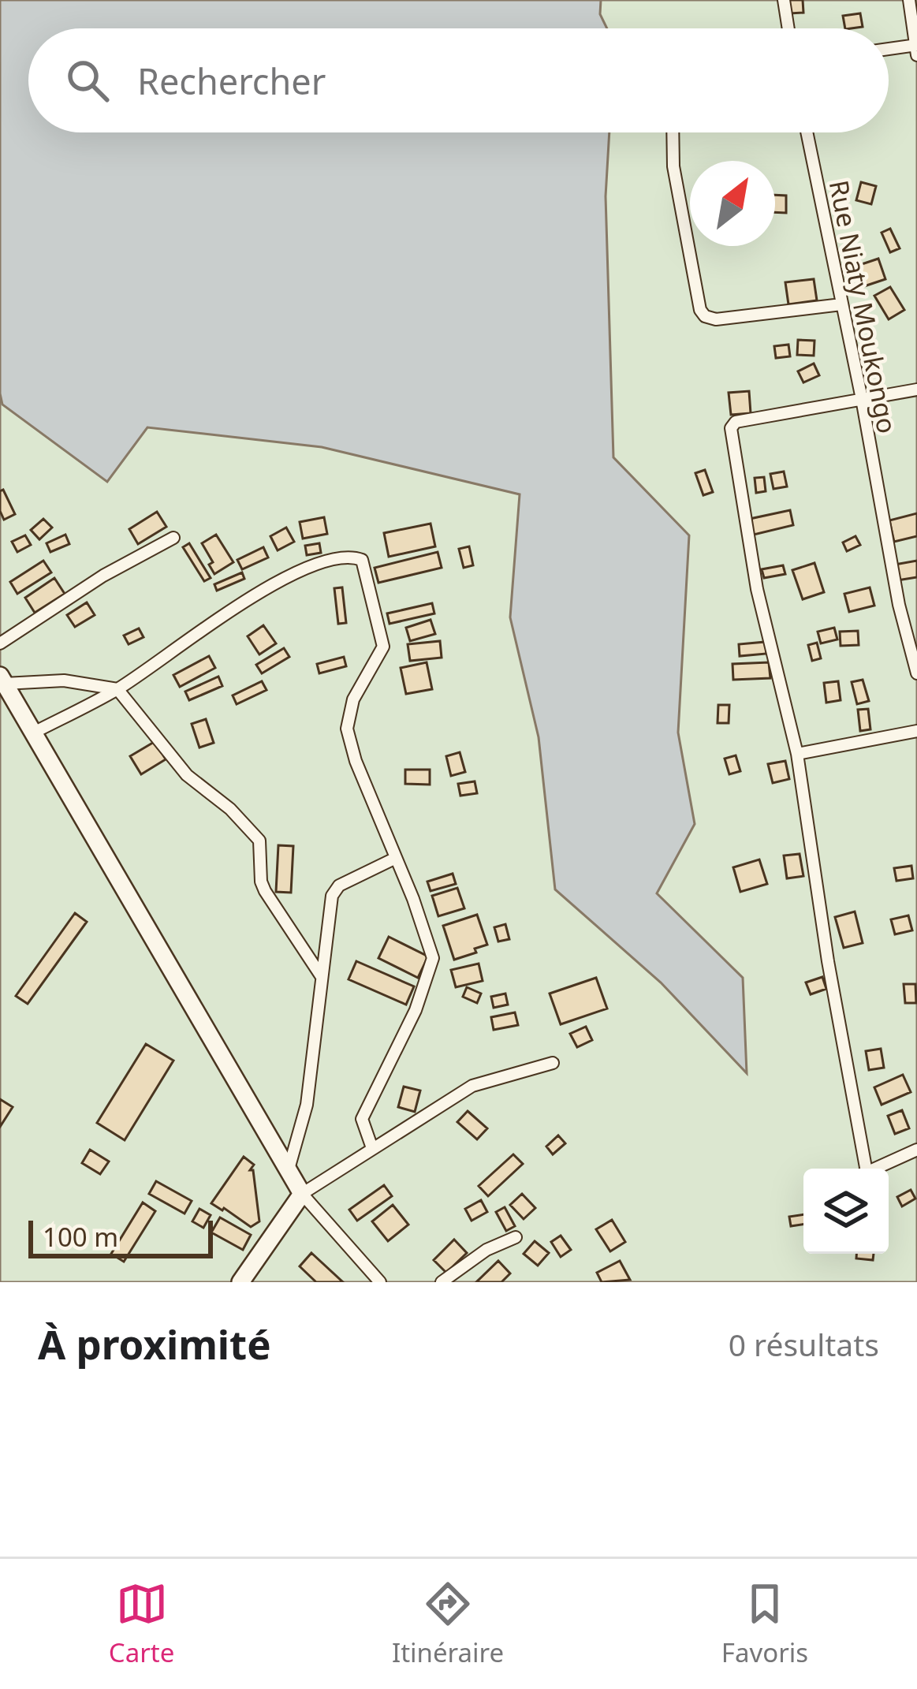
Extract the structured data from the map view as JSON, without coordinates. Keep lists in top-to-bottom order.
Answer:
{
  "streets": {
    "street": ["Rue Niaty Moukongo"]
  },
  "scale_bar": "100 m",
  "north": "top right",
  "page": {
    "search": "Rechercher",
    "scale": "100 m",
    "heading": ["À proximité", "0 résultats"],
    "nav": ["Carte", "Itinéraire", "Favoris"]
  }
}
